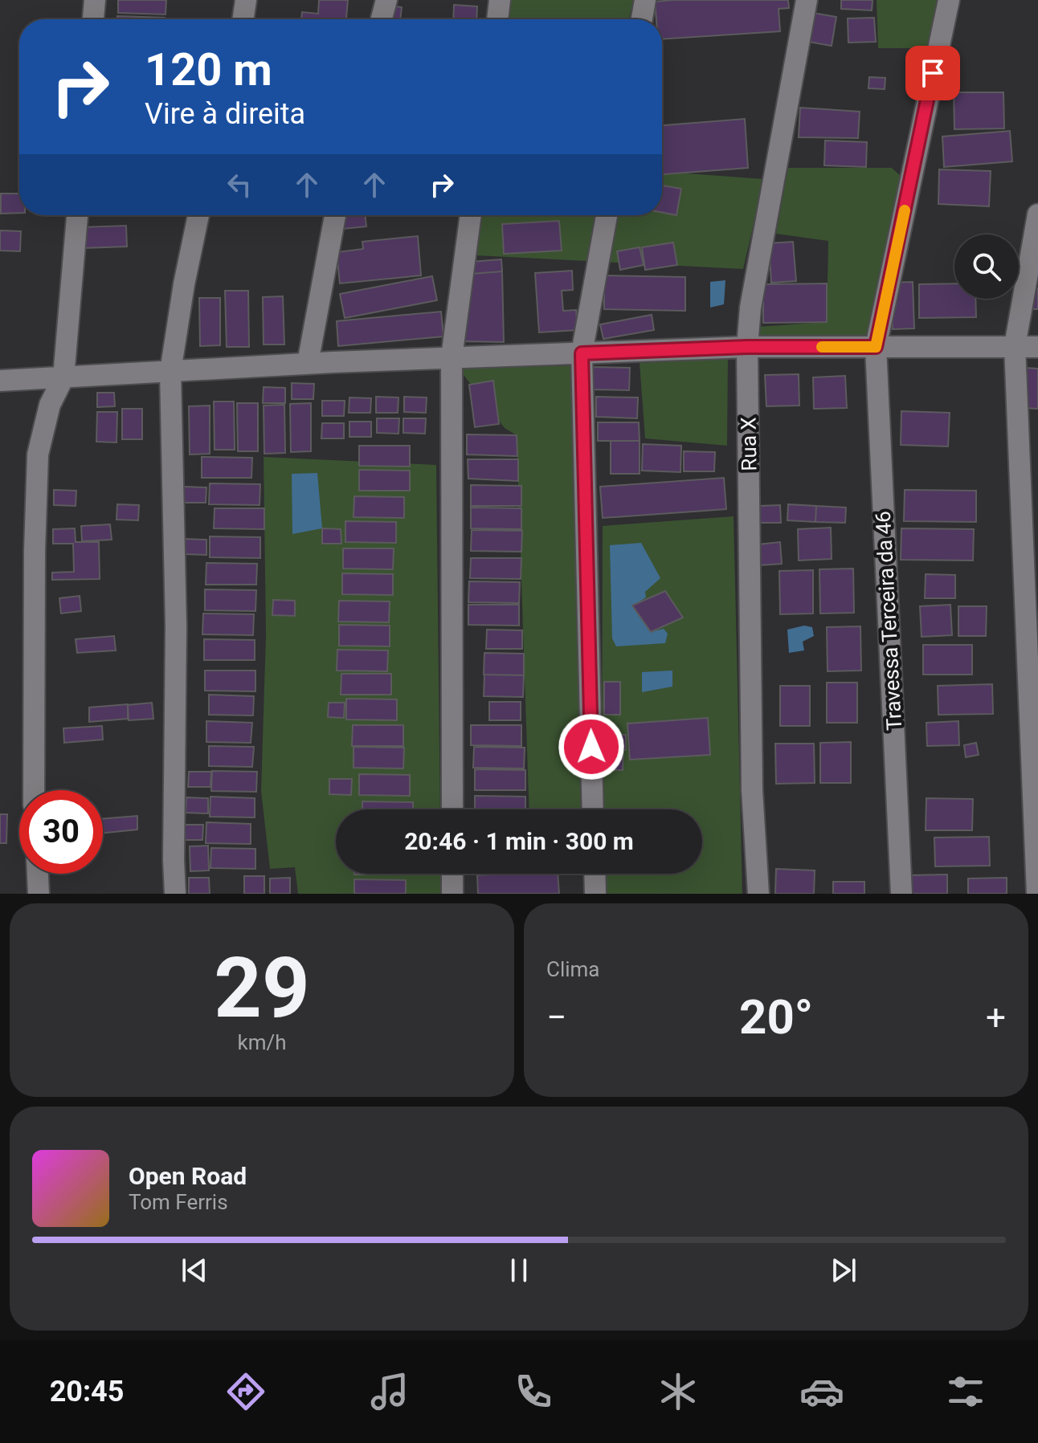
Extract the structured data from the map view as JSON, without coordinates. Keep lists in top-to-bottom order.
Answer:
{
  "streets": {
    "street": ["Rua X", "Travessa Terceira da 46"]
  },
  "page": {
    "turn": ["120 m", "Vire à direita"],
    "limit": "30",
    "trip": "20:46 · 1 min · 300 m",
    "tile": [
      ["29", "km/h"],
      "Clima"
    ],
    "heat": ["−", "20°", "+"],
    "song": ["Open Road", "Tom Ferris"],
    "tabs": "20:45"
  }
}
